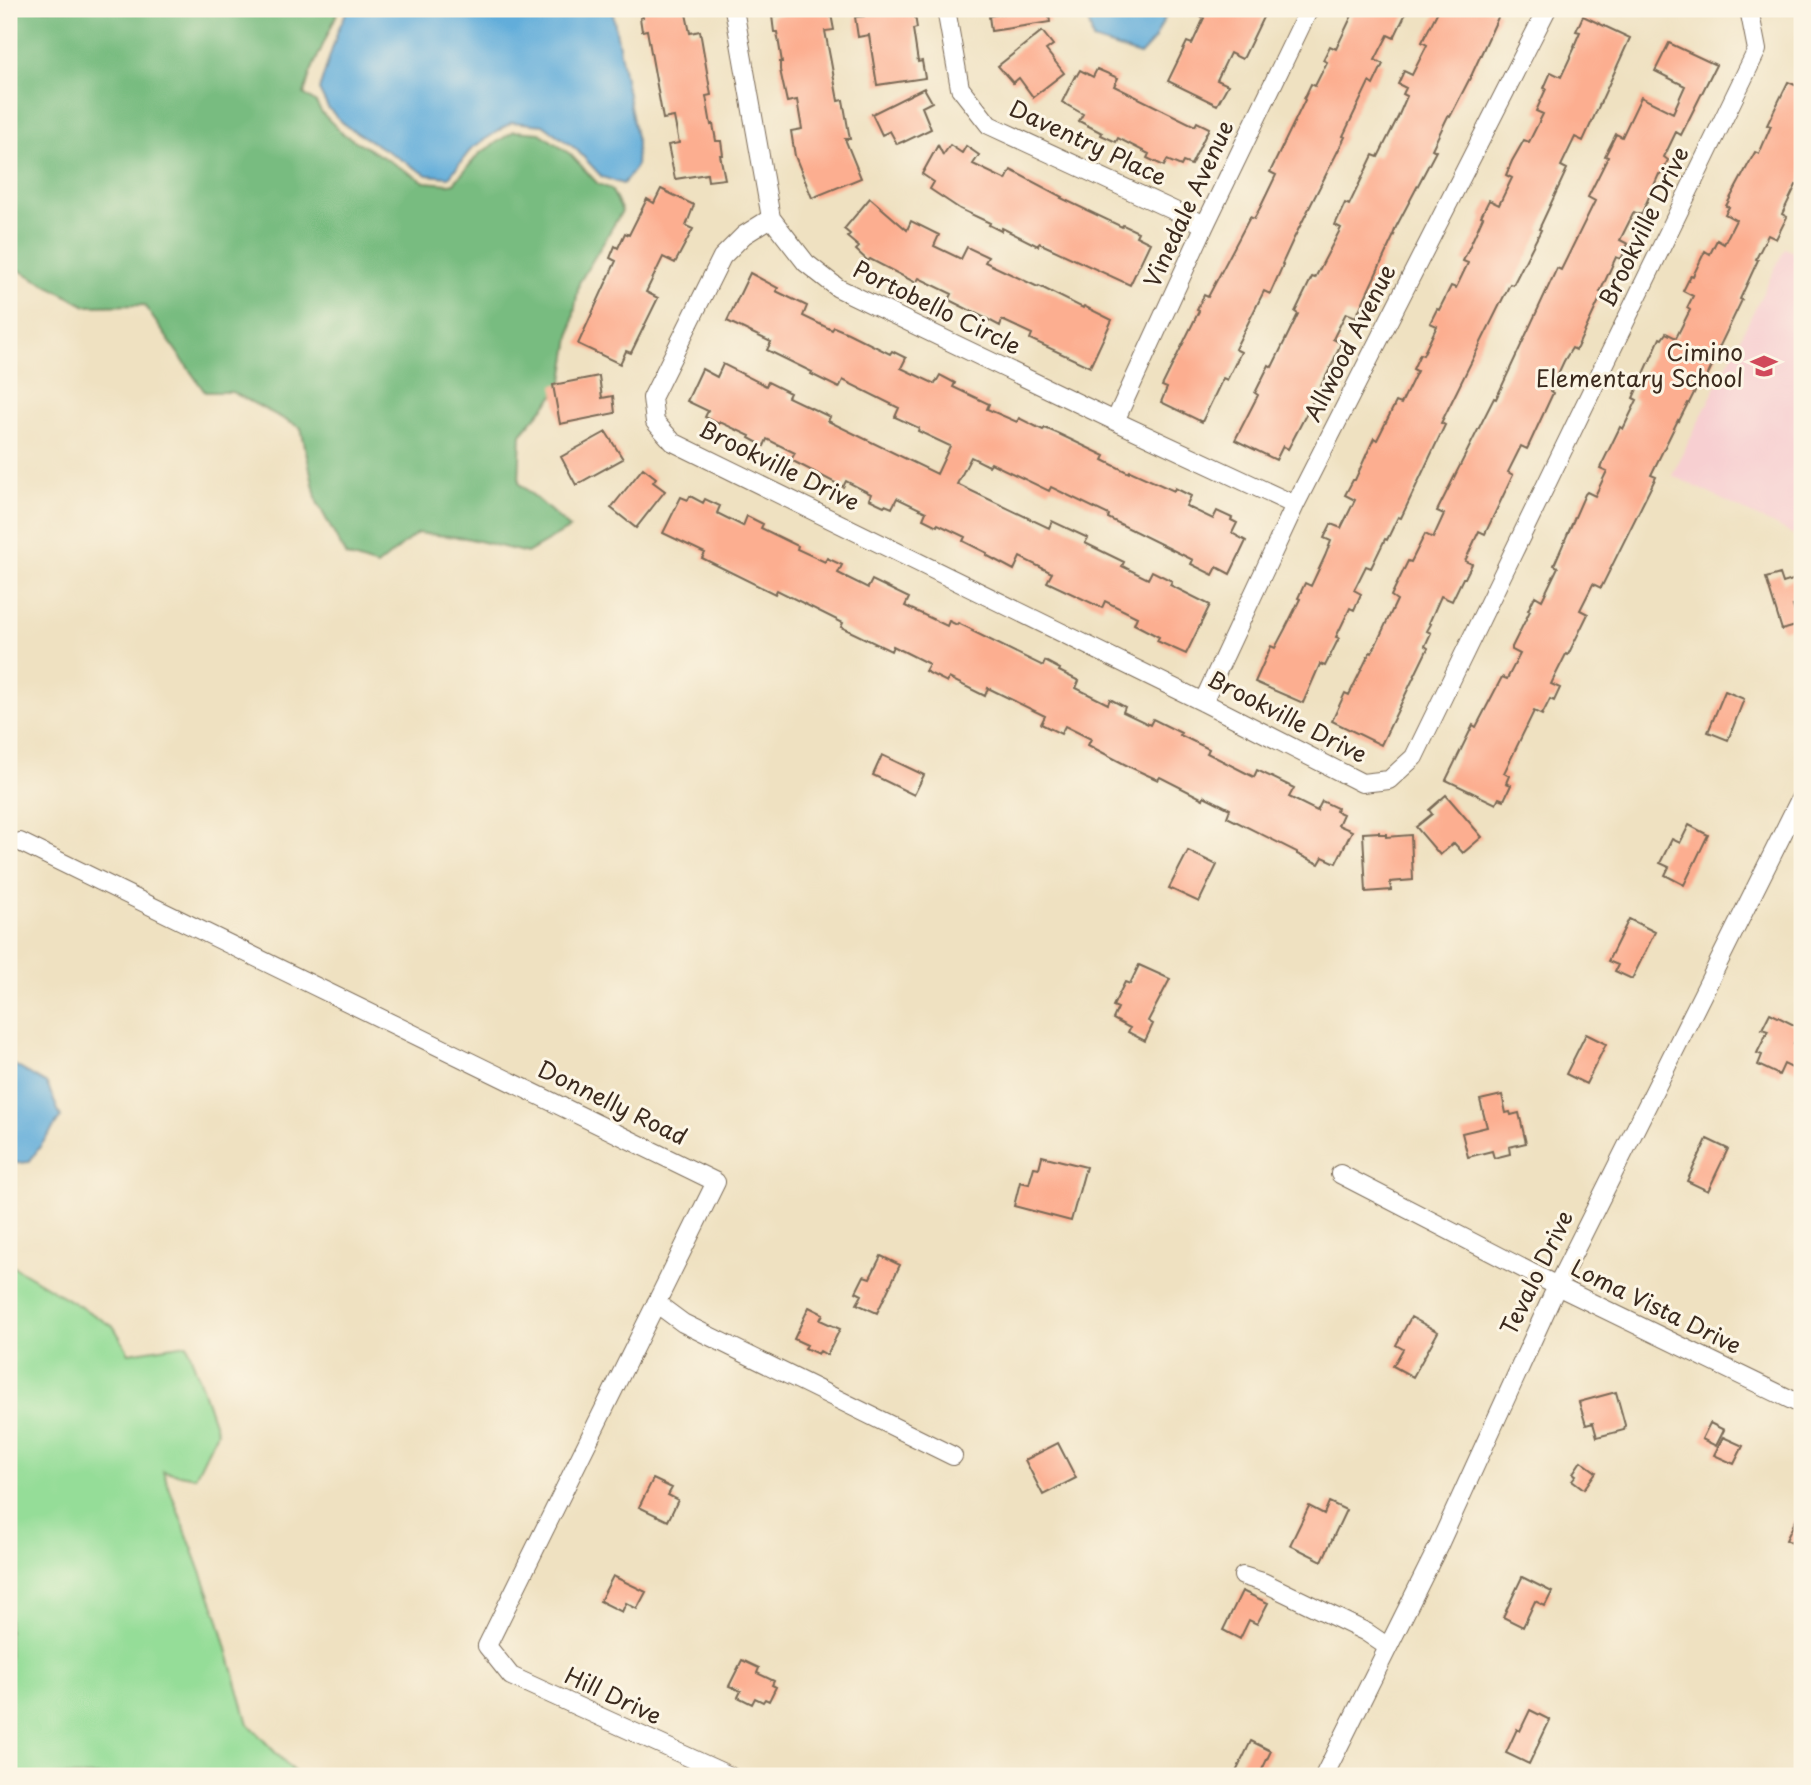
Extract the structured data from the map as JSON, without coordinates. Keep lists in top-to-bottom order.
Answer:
{
  "streets": {
    "street": [
      "Daventry Place",
      "Vinedale Avenue",
      "Brookville Drive",
      "Portobello Circle",
      "Allwood Avenue",
      "Donnelly Road",
      "Tevalo Drive",
      "Loma Vista Drive",
      "Hill Drive"
    ]
  },
  "crossings": [
    ["Daventry Place", "Vinedale Avenue"],
    ["Vinedale Avenue", "Portobello Circle"],
    ["Brookville Drive", "Portobello Circle"],
    ["Brookville Drive", "Allwood Avenue"],
    ["Portobello Circle", "Allwood Avenue"],
    ["Donnelly Road", "Hill Drive"],
    ["Tevalo Drive", "Loma Vista Drive"]
  ],
  "places": {
    "school or university": ["Cimino Elementary School"]
  }
}
